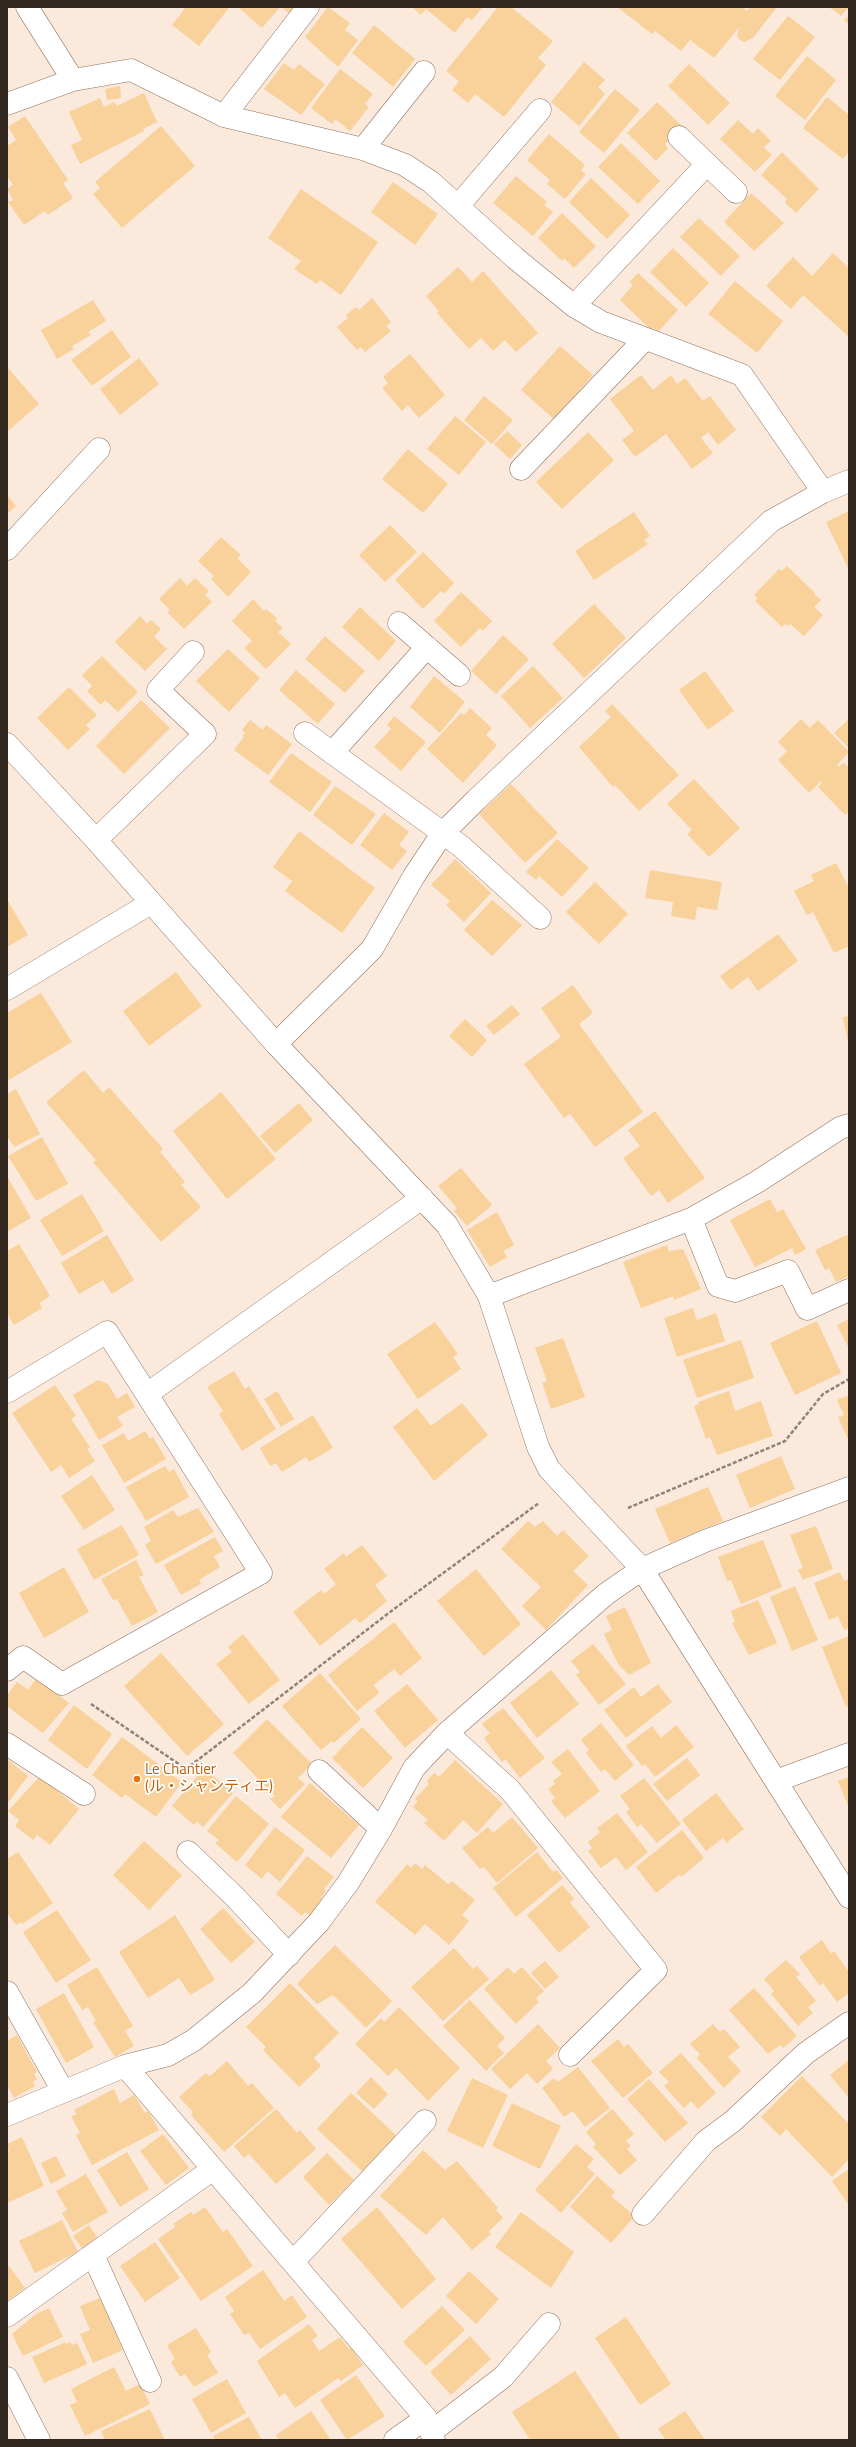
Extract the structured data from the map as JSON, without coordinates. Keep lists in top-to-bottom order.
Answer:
{
  "places": ["Le Chantier (ル・シャンティエ)"]
}
